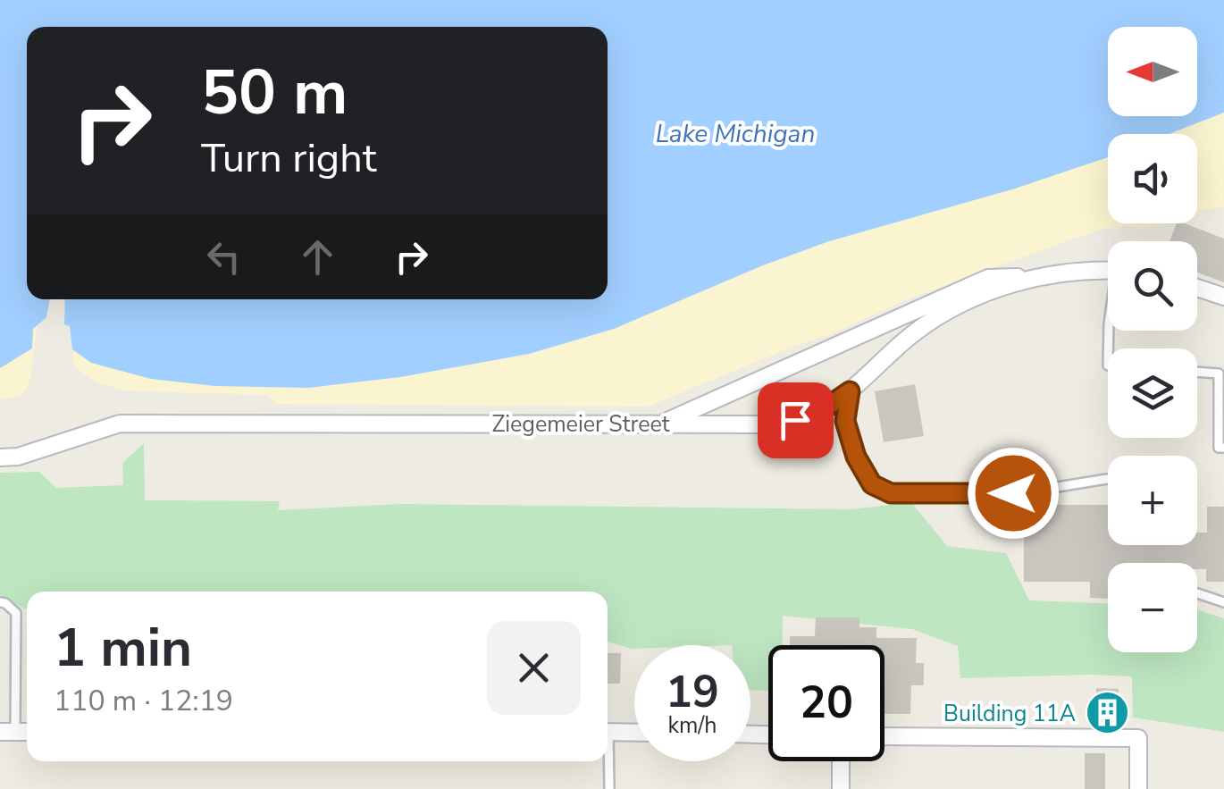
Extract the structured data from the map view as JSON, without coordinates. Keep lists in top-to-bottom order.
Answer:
{
  "streets": {
    "street": ["Ziegemeier Street"]
  },
  "water": ["Lake Michigan"],
  "places": {
    "building": ["Building 11A"]
  },
  "north": "left",
  "page": {
    "map_buttons": ["+", "−"],
    "turn": ["50 m", "Turn right"],
    "heading": ["1 min", "110 m · 12:19"],
    "speed": "19 km/h",
    "limit": "20"
  }
}
